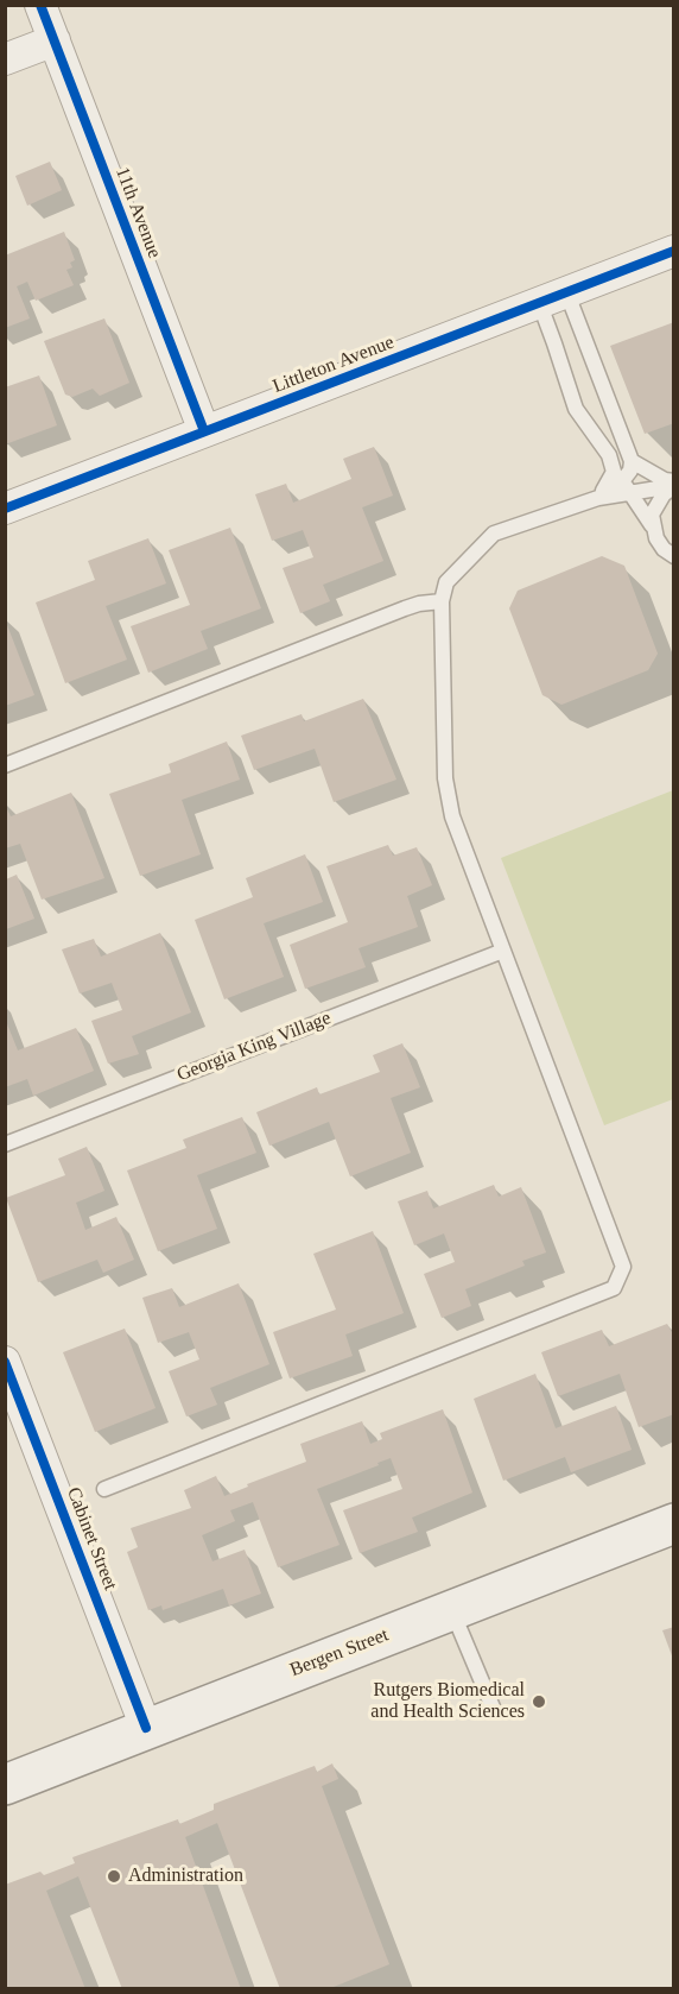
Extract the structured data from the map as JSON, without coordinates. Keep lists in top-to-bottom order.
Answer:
{
  "streets": {
    "main road": ["Bergen Street"],
    "street": ["11th Avenue", "Littleton Avenue", "Cabinet Street"],
    "lane": ["Georgia King Village"]
  },
  "crossings": [
    ["11th Avenue", "Littleton Avenue"],
    ["Cabinet Street", "Bergen Street"]
  ],
  "places": ["Rutgers Biomedical and Health Sciences", "Administration"]
}
